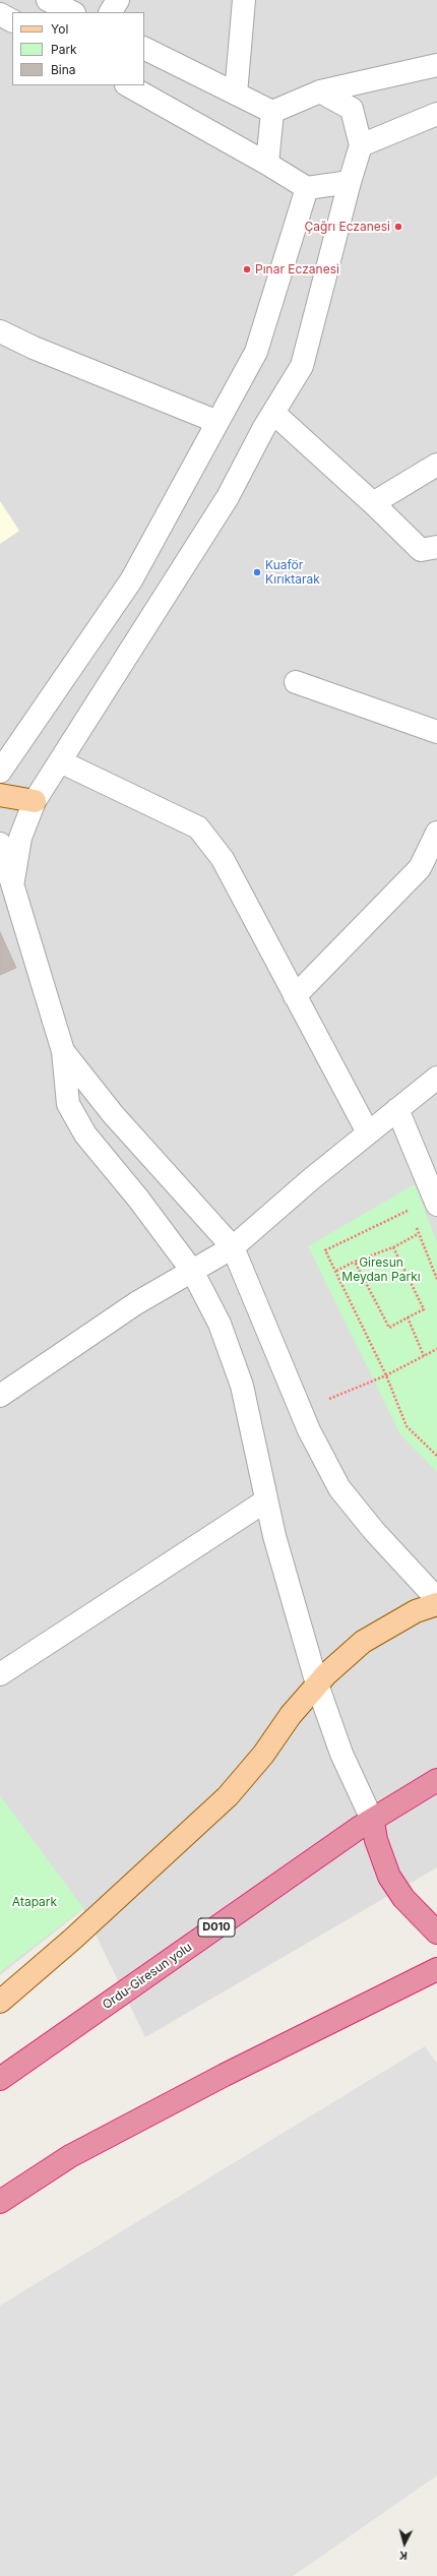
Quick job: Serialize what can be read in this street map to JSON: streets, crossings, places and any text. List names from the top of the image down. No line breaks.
{"streets":{"highway":["D010","Ordu-Giresun yolu"]},"parks":["Giresun Meydan Parkı","Atapark"],"places":["Çağrı Eczanesi","Pınar Eczanesi","Kuaför Kırıktarak"],"legend":["Yol","Park","Bina"],"north":"bottom"}
